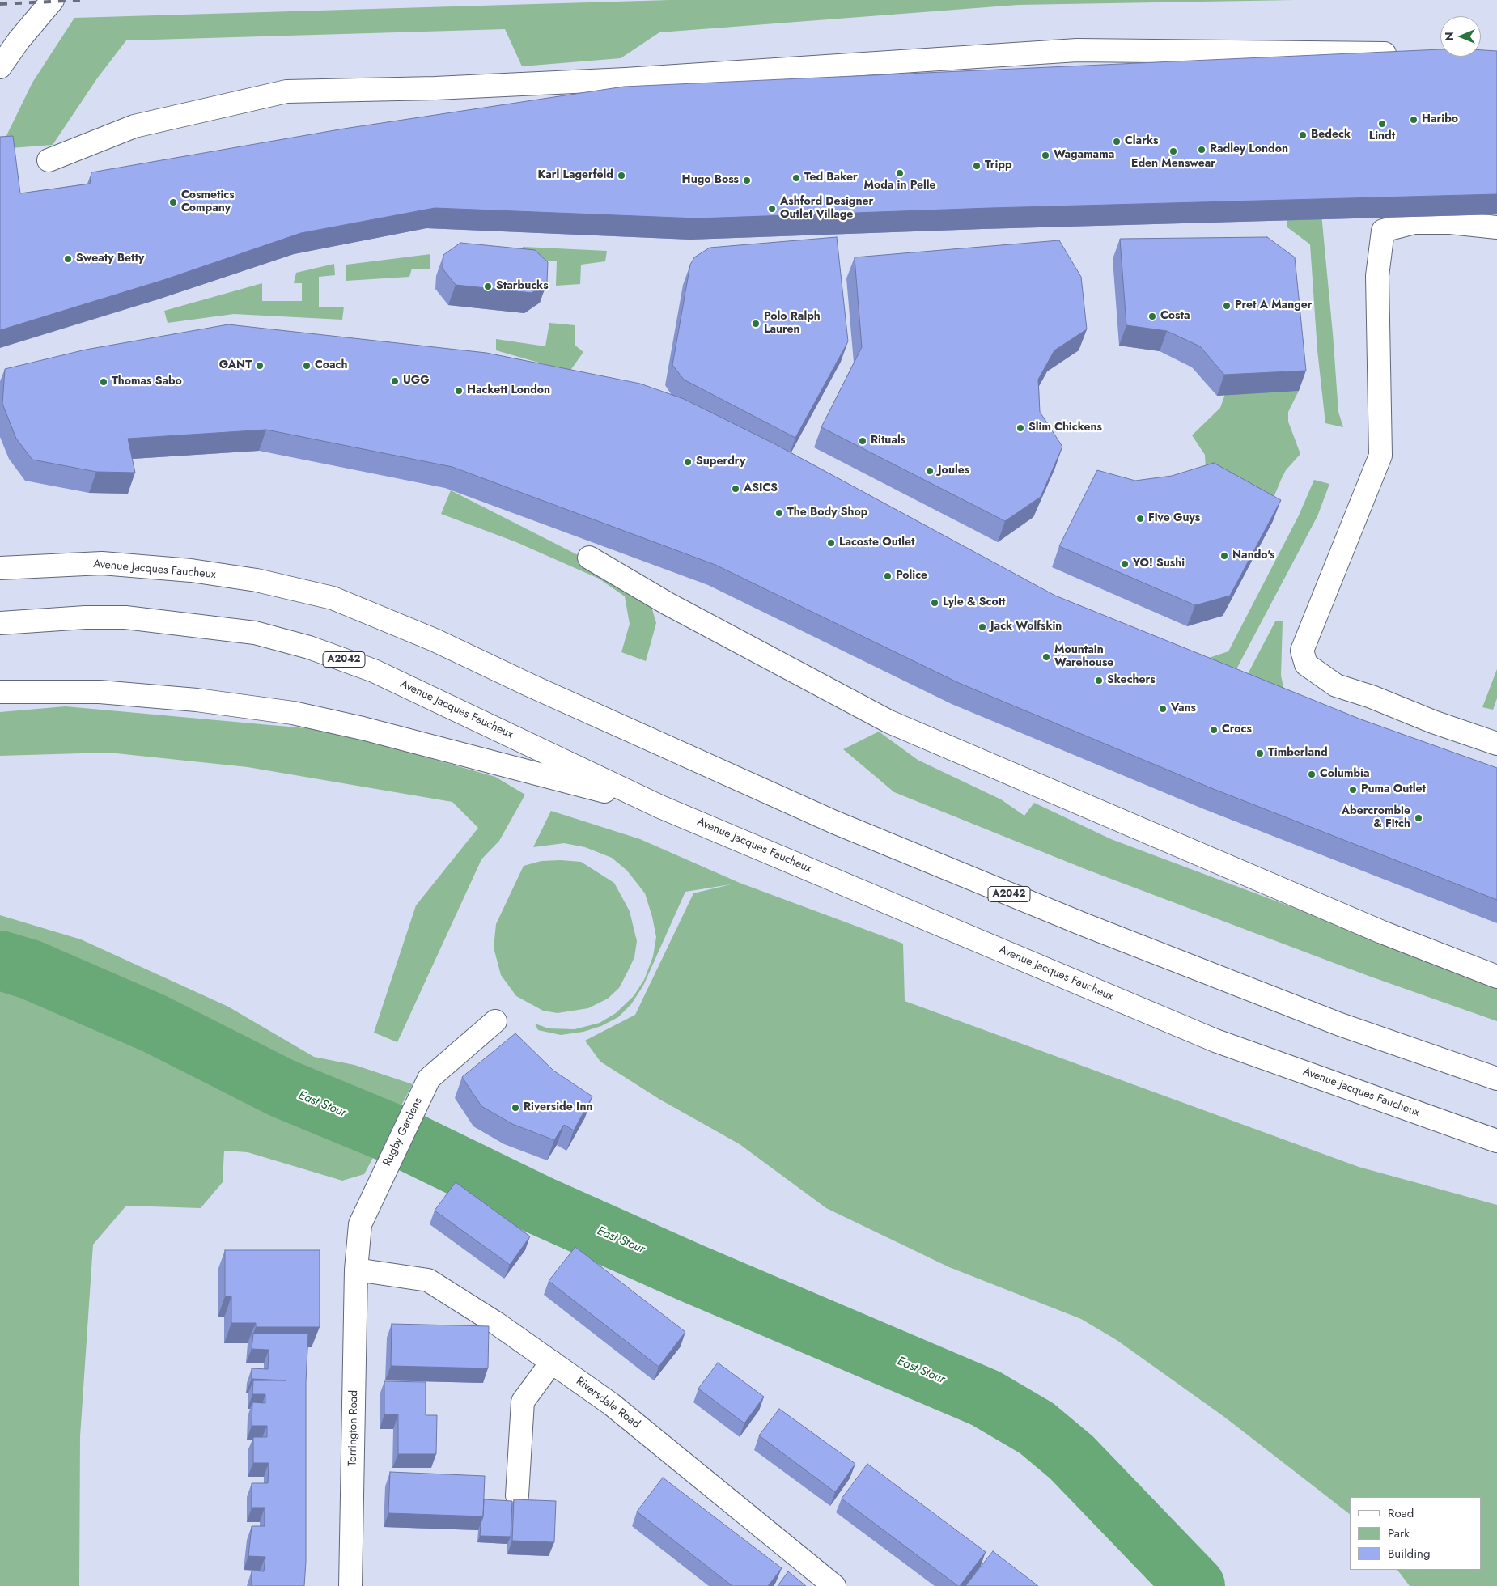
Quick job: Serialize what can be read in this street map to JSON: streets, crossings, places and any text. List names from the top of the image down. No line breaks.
{"streets":{"main road":["Avenue Jacques Faucheux","A2042","Rugby Gardens","Riversdale Road","Torrington Road"]},"crossings":[["Rugby Gardens","Riversdale Road"],["Rugby Gardens","Torrington Road"],["Riversdale Road","Torrington Road"]],"water":["East Stour"],"places":["Haribo","Lindt","Bedeck","Clarks","Radley London","Eden Menswear","Wagamama","Tripp","Moda in Pelle","Karl Lagerfeld","Ted Baker","Hugo Boss","Cosmetics Company","Ashford Designer Outlet Village","Sweaty Betty","Starbucks","Pret A Manger","Costa","Polo Ralph Lauren","GANT","Coach","UGG","Thomas Sabo","Hackett London","Slim Chickens","Rituals","Superdry","Joules","ASICS","The Body Shop","Five Guys","Lacoste Outlet","Nando's","YO! Sushi","Police","Lyle & Scott","Jack Wolfskin","Mountain Warehouse","Skechers","Vans","Crocs","Timberland","Columbia","Puma Outlet","Abercrombie & Fitch","Riverside Inn"],"legend":["Road","Park","Building"],"north":"left"}
